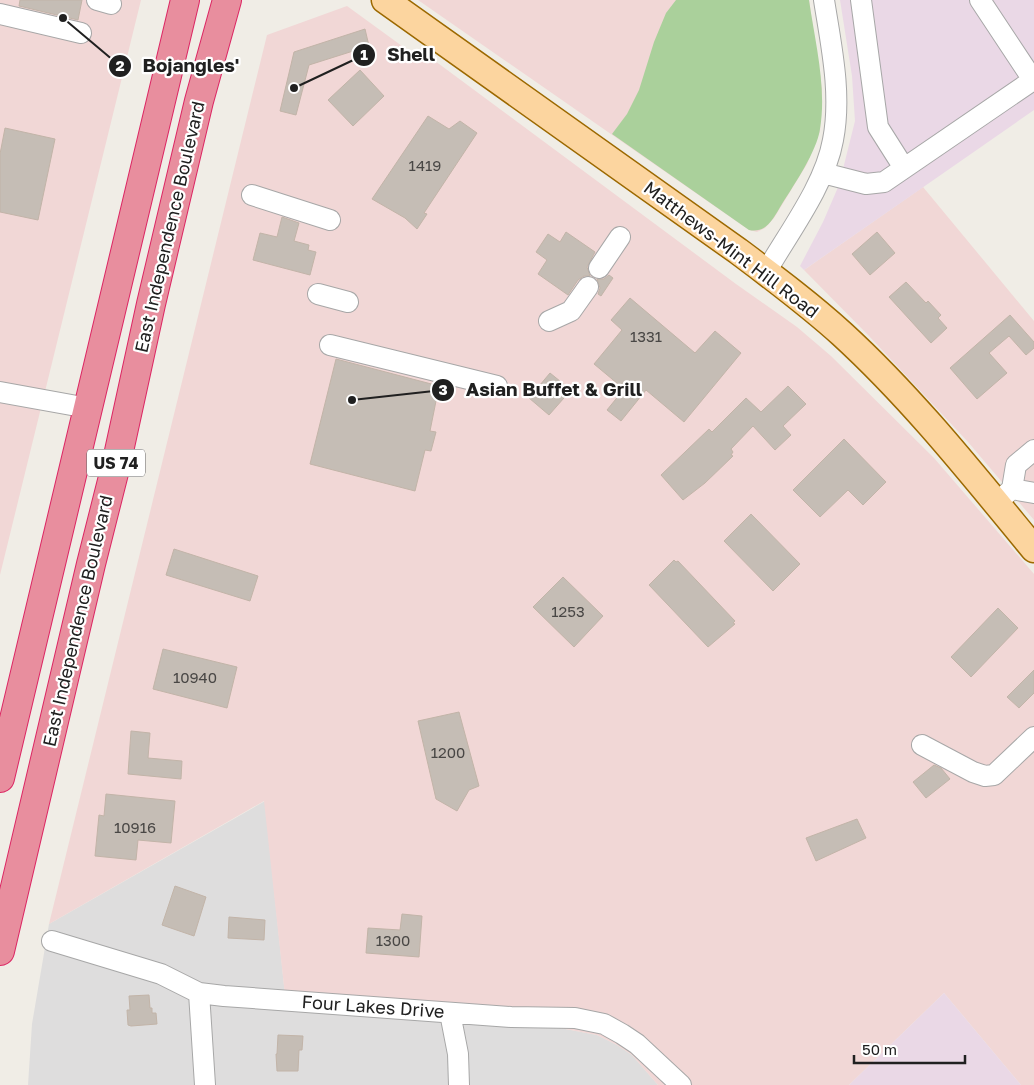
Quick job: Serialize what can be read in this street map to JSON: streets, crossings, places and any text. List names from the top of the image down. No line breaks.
{"streets":{"highway":["East Independence Boulevard","US 74"],"main road":["Matthews-Mint Hill Road"],"street":["Four Lakes Drive"]},"places":["Bojangles'","Shell","Asian Buffet & Grill"],"house_numbers":["1419","1331","1253","10940","1200","10916","1300"],"scale_bar":"50 m"}
